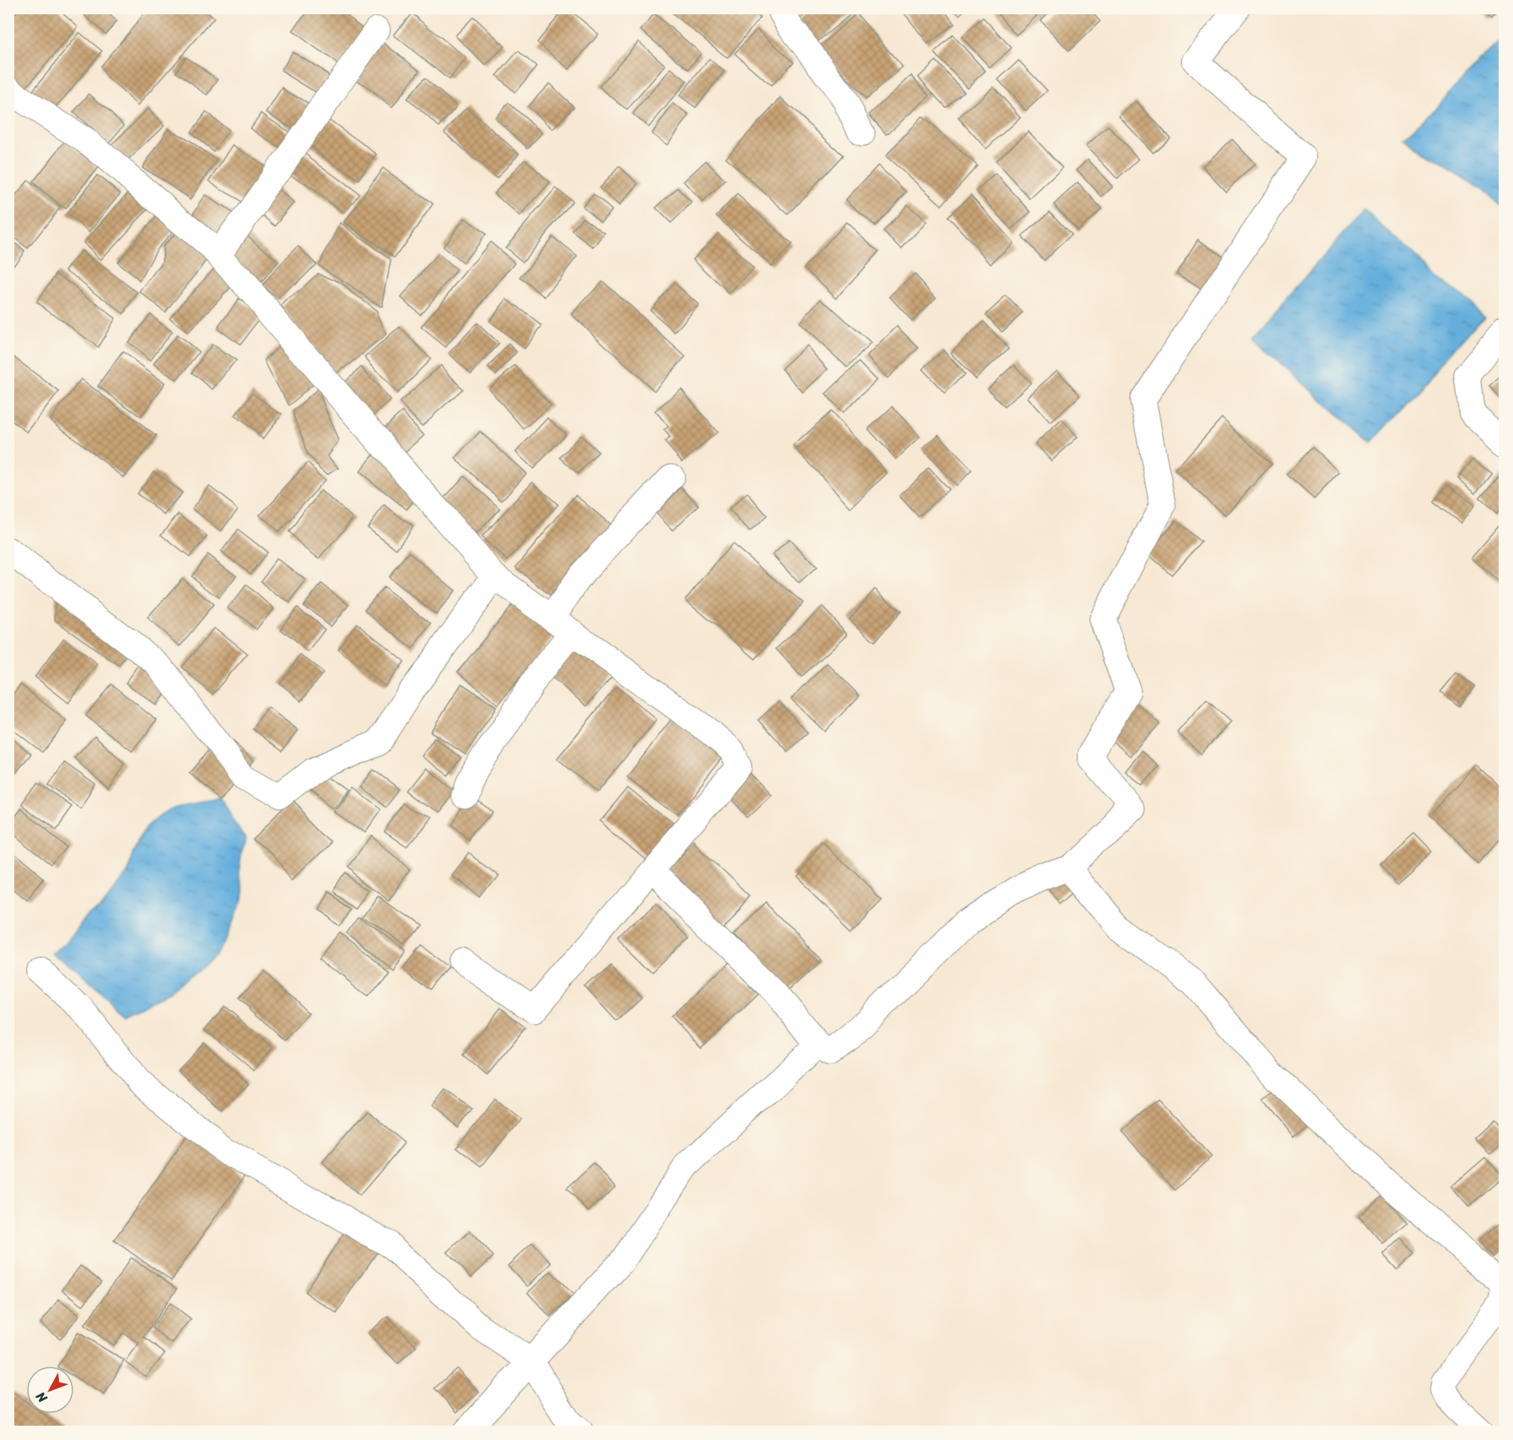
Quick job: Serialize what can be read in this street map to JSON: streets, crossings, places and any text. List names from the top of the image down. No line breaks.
{"north":"bottom left"}
